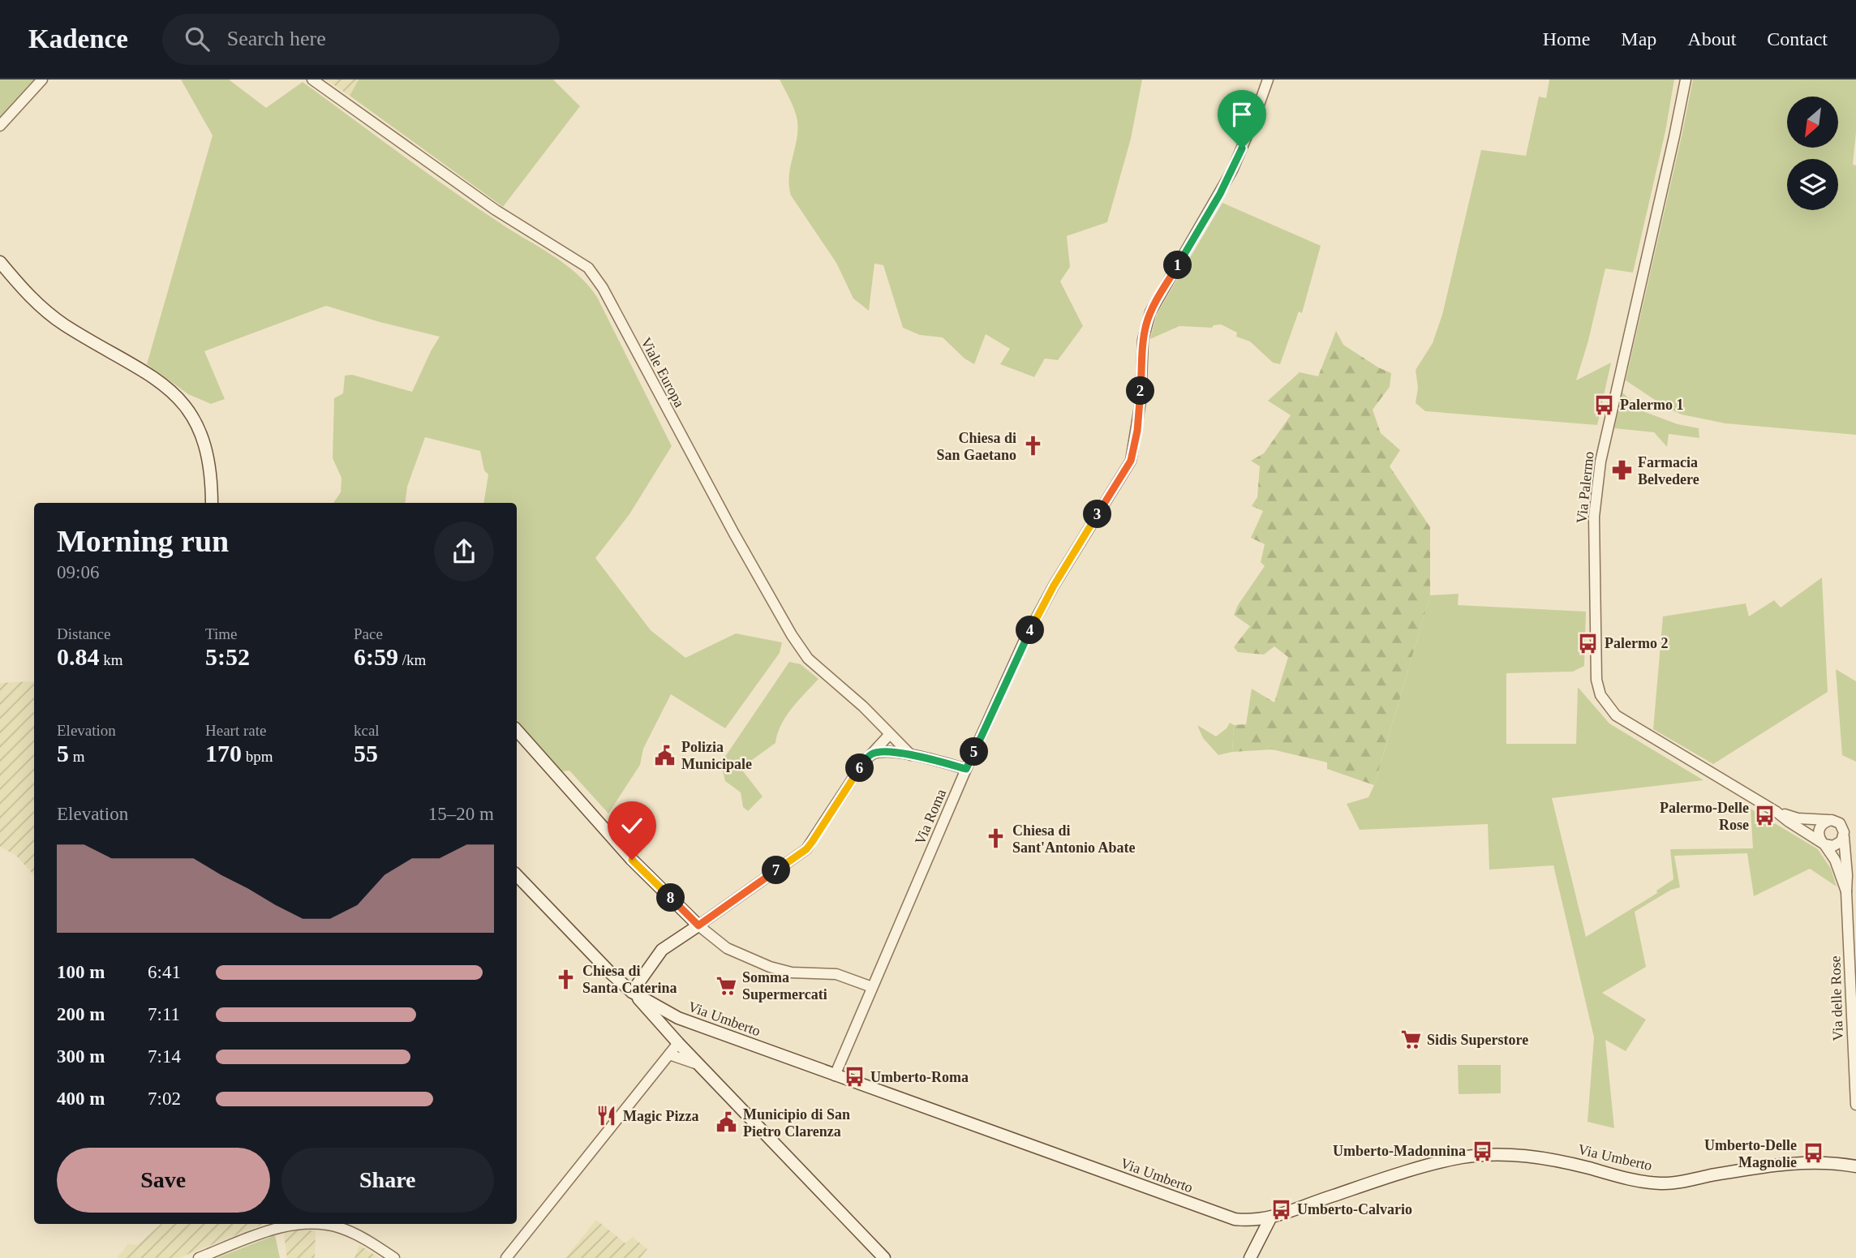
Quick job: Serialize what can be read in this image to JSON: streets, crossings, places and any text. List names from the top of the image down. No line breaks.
{"streets":{"main road":["Via Umberto"],"street":["Viale Europa","Via Palermo","Via Roma","Via delle Rose"]},"crossings":[["Via Roma","Via Umberto"]],"places":{"bus stop":["Palermo 1","Palermo 2","Palermo-Delle Rose","Umberto-Roma","Umberto-Madonnina","Umberto-Delle Magnolie","Umberto-Calvario"],"church":["Chiesa di San Gaetano","Chiesa di Sant'Antonio Abate","Chiesa di Santa Caterina"],"pharmacy":["Farmacia Belvedere"],"public building":["Polizia Municipale","Municipio di San Pietro Clarenza"],"supermarket":["Somma Supermercati","Sidis Superstore"],"restaurant":["Magic Pizza"]},"north":"bottom left","page":{"header":"Kadence","search":"Search here","nav":["Home","Map","About","Contact"],"pins":["1","2","3","4","5","6","7","8"],"heading":["Morning run","09:06"],"stats":[["Distance","0.84 km"],["Time","5:52"],["Pace","6:59 /km"],["Elevation","5 m"],["Heart rate","170 bpm"],["kcal","55"]],"chart":["Elevation","15–20 m"],"list":[{"name":"100 m","note":"6:41"},{"name":"200 m","note":"7:11"},{"name":"300 m","note":"7:14"},{"name":"400 m","note":"7:02"}],"buttons":["Save","Share"]}}
